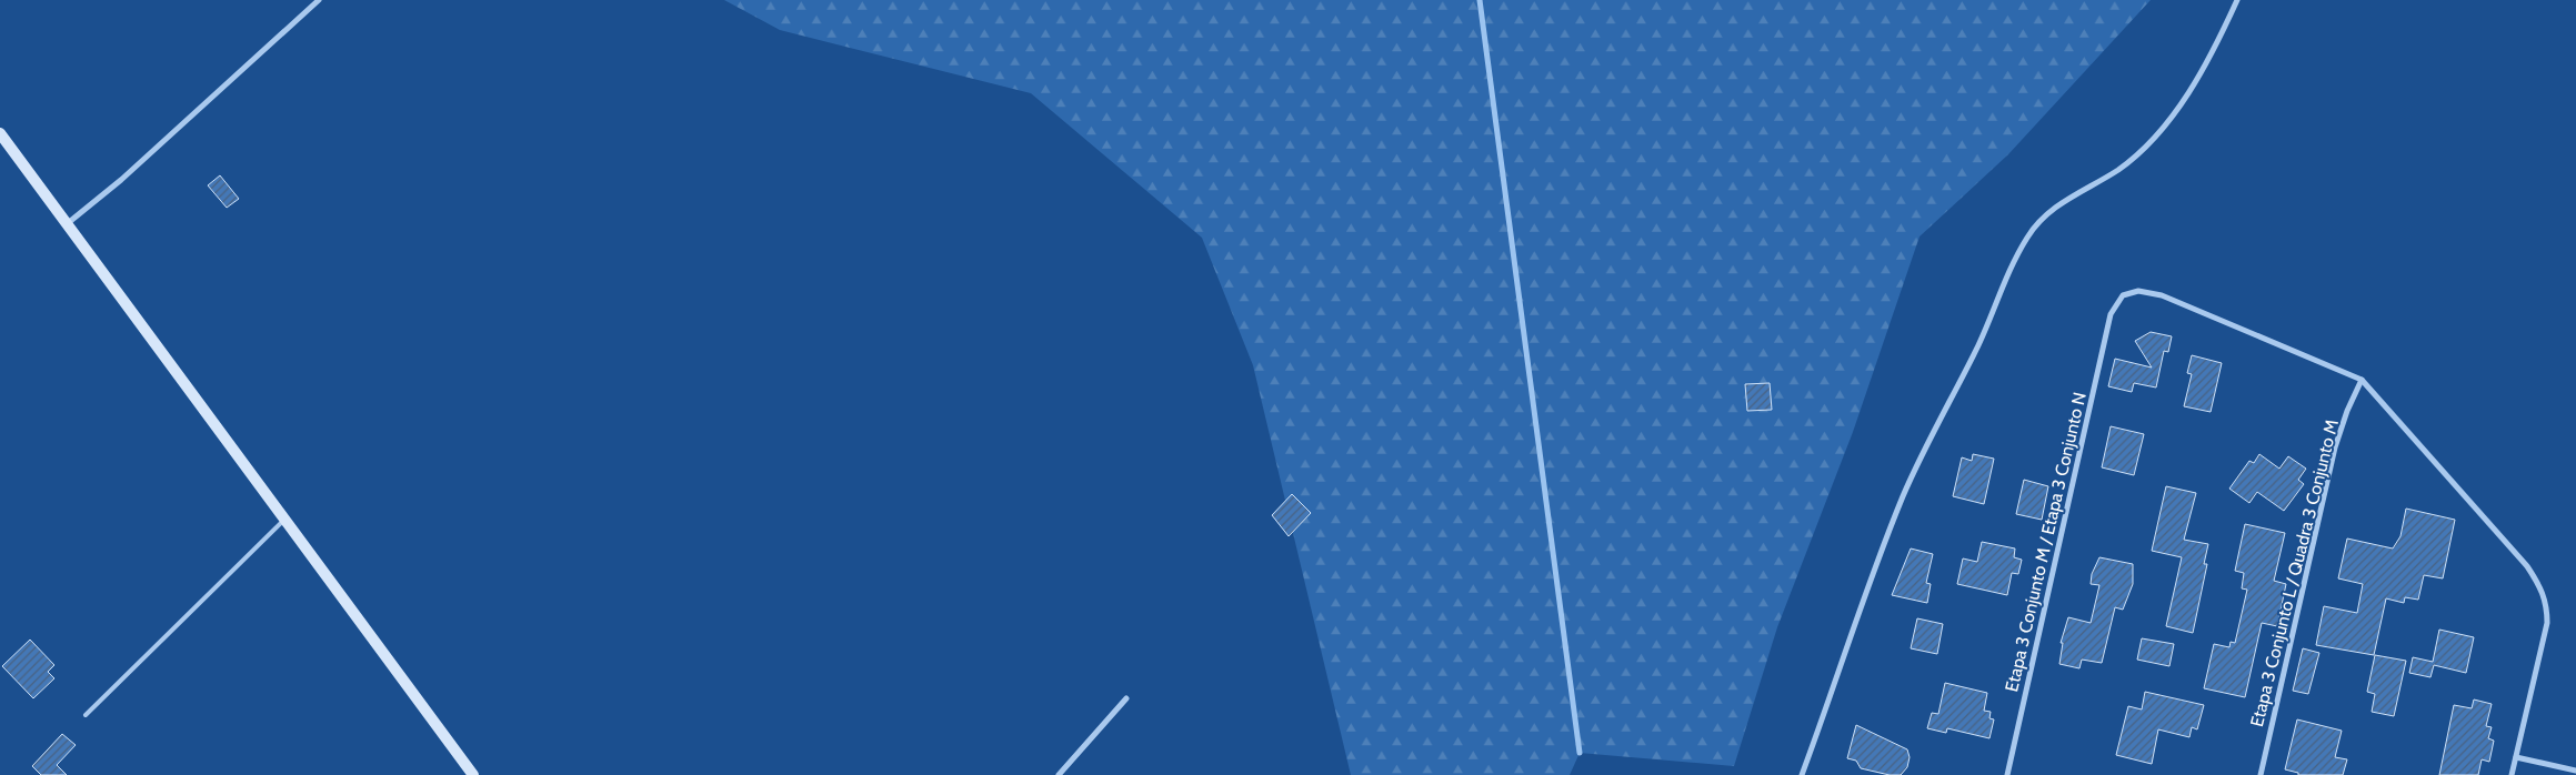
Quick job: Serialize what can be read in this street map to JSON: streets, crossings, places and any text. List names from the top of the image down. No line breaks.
{"streets":{"street":["Etapa 3 Conjunto M / Etapa 3 Conjunto N","Etapa 3 Conjunto L / Quadra 3 Conjunto M"]},"crossings":[["Etapa 3 Conjunto M / Etapa 3 Conjunto N","Etapa 3 Conjunto L / Quadra 3 Conjunto M"]]}
